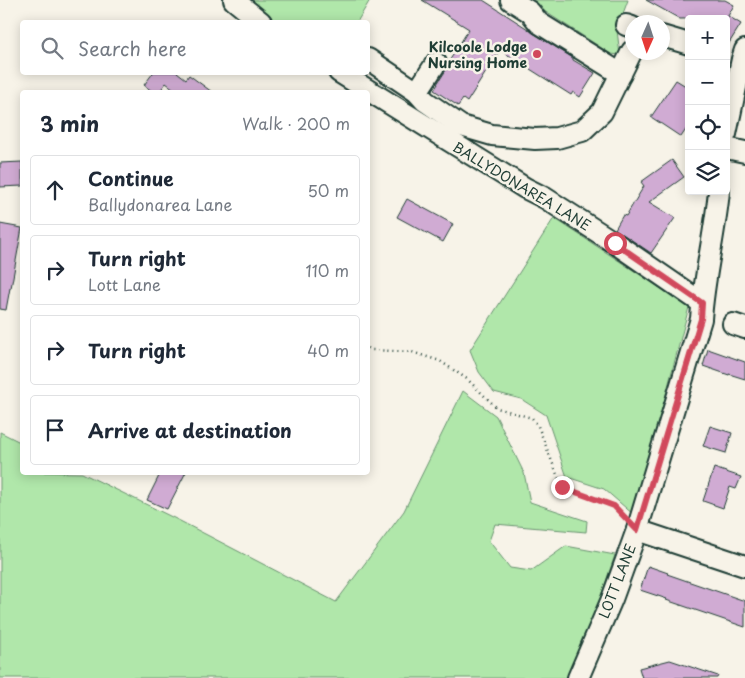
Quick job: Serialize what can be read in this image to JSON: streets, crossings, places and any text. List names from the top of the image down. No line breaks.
{"streets":{"street":["BALLYDONAREA LANE","LOTT LANE"]},"crossings":[["BALLYDONAREA LANE","LOTT LANE"]],"places":["Kilcoole Lodge Nursing Home"],"north":"bottom","page":{"map_buttons":["+","−"],"search":"Search here","heading":["3 min","Walk · 200 m"],"list":[["Continue","Ballydonarea Lane","50 m"],["Turn right","Lott Lane","110 m"],["Turn right","40 m"],"Arrive at destination"]}}
